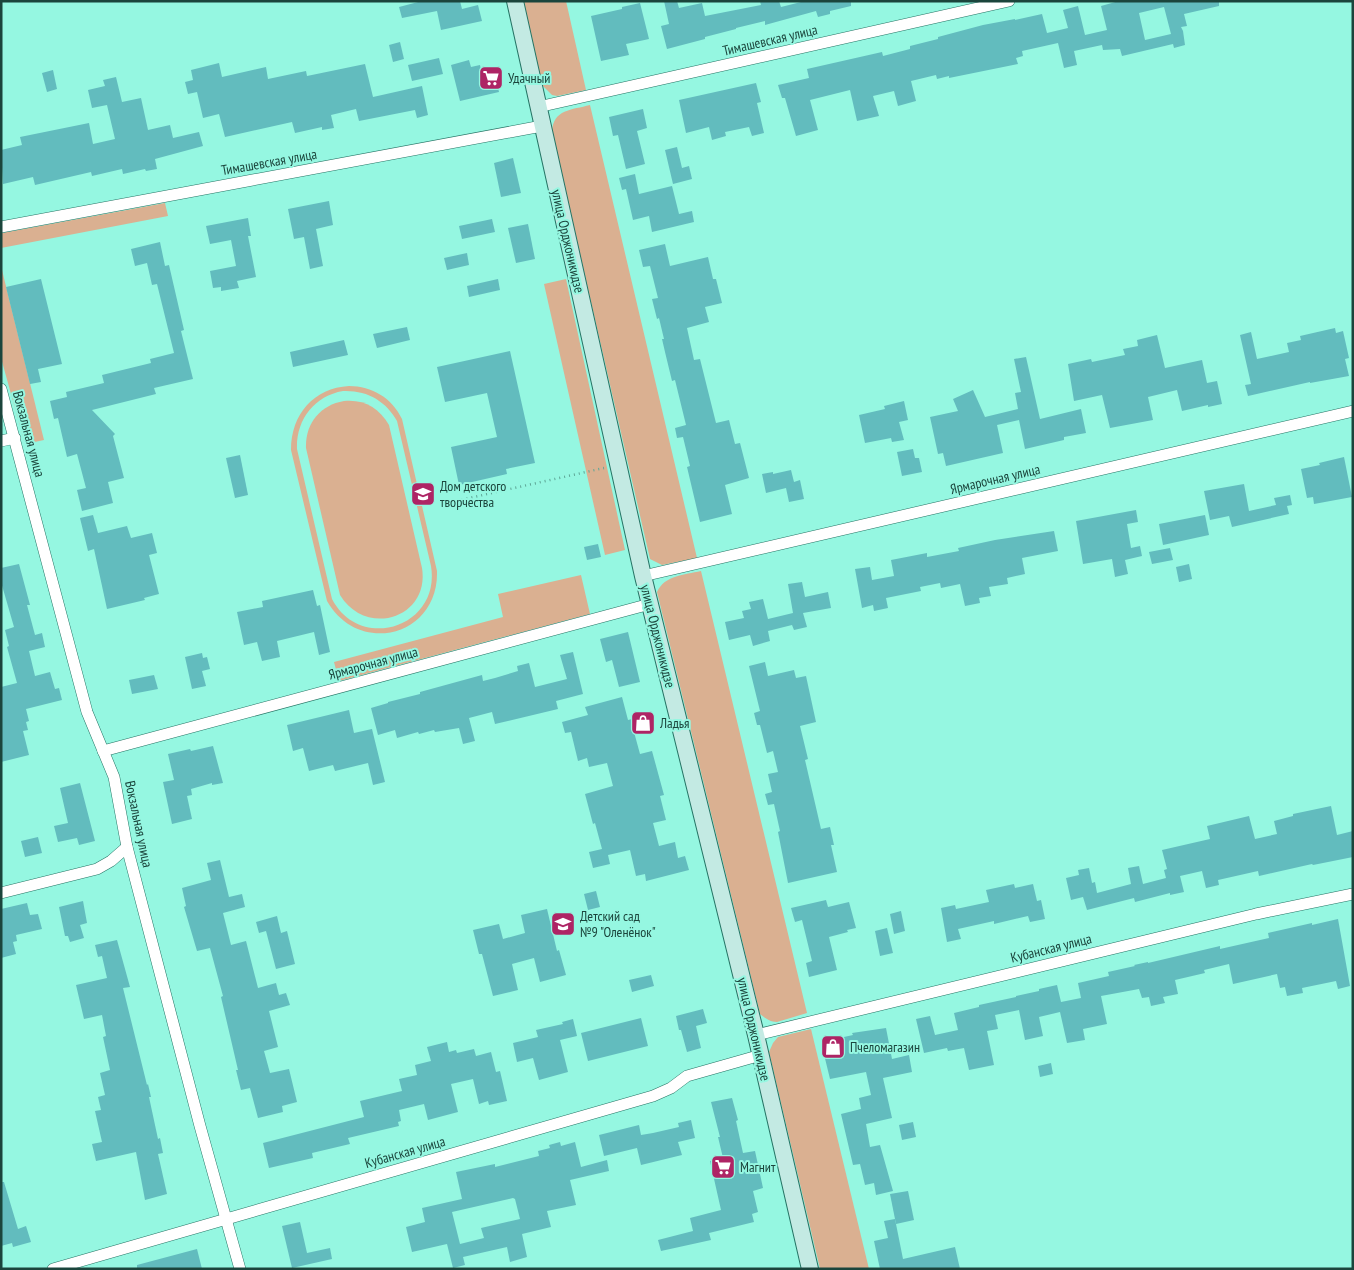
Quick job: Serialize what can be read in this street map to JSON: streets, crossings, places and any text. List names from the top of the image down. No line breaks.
{"streets":{"main road":["улица Орджоникидзе"],"street":["Тимашевская улица","Вокзальная улица","Ярмарочная улица","Кубанская улица"]},"crossings":[["Тимашевская улица","улица Орджоникидзе"],["улица Орджоникидзе","Ярмарочная улица"],["улица Орджоникидзе","Кубанская улица"],["Вокзальная улица","Ярмарочная улица"],["Вокзальная улица","Кубанская улица"]],"places":{"supermarket":["Удачный","Магнит"],"school or university":["Дом детского творчества","Детский сад №9 \"Оленёнок\""],"shop":["Ладья","Пчеломагазин"]}}
